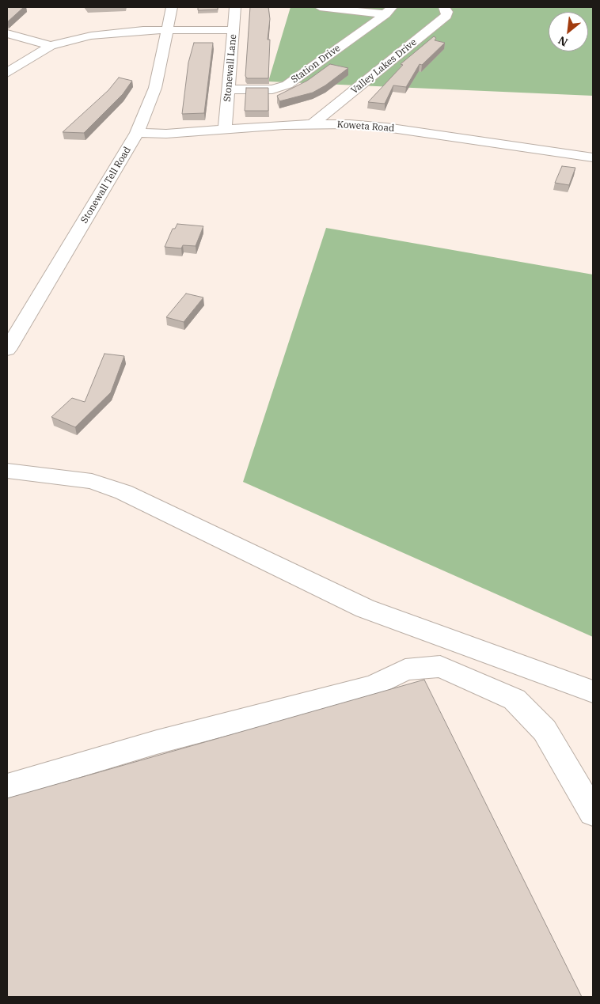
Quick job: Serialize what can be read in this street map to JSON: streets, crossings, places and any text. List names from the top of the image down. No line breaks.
{"streets":{"street":["Station Drive","Valley Lakes Drive","Stonewall Lane","Koweta Road","Stonewall Tell Road"]},"crossings":[["Station Drive","Stonewall Lane"],["Valley Lakes Drive","Koweta Road"],["Stonewall Lane","Koweta Road"],["Koweta Road","Stonewall Tell Road"]],"north":"bottom left"}
